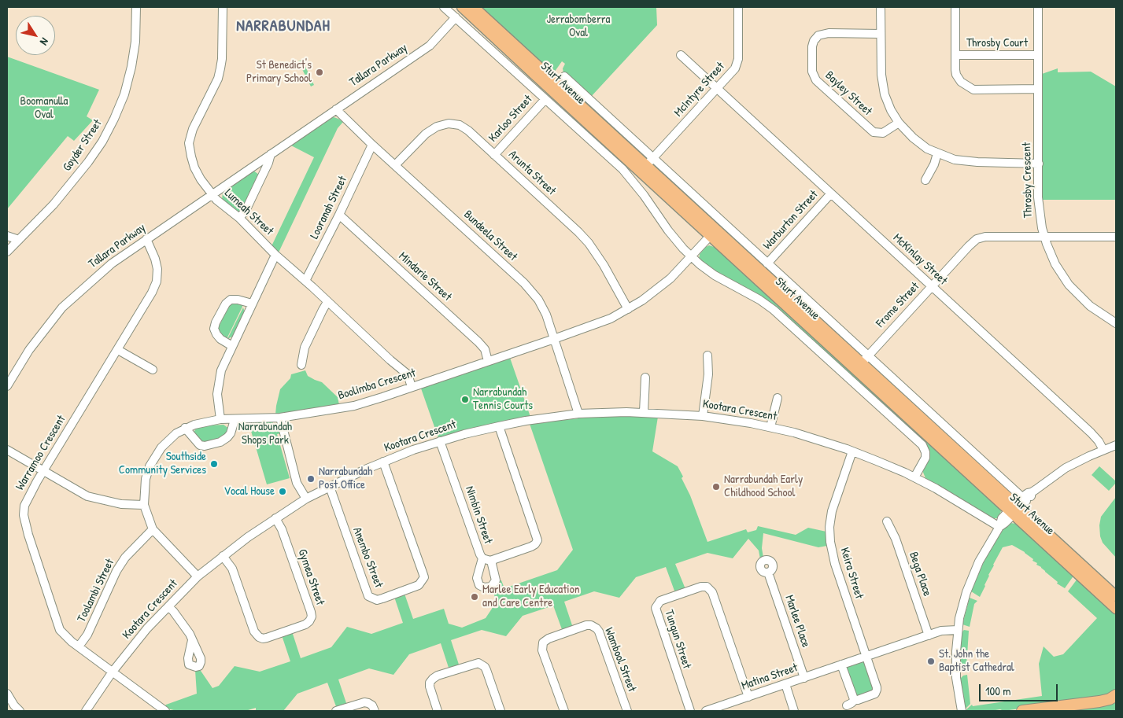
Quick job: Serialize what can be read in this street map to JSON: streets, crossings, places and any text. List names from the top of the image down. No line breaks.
{"streets":{"main road":["Sturt Avenue"],"street":["Throsby Court","Tallara Parkway","McIntyre Street","Bayley Street","Karloo Street","Goyder Street","Arunta Street","Throsby Crescent","Looranah Street","Lumeah Street","Warburton Street","Bundeela Street","McKinlay Street","Mindarie Street","Frome Street","Boolimba Crescent","Kootara Crescent","Warramoo Crescent","Nimbin Street","Anembo Street","Keira Street","Bega Place","Gymea Street","Toolambi Street","Marlee Place","Tungun Street","Wambool Street","Matina Street"]},"crossings":[["Throsby Court","Throsby Crescent"],["Tallara Parkway","Sturt Avenue"],["Tallara Parkway","Lumeah Street"],["Tallara Parkway","Bundeela Street"],["Tallara Parkway","Warramoo Crescent"],["Sturt Avenue","McIntyre Street"],["Sturt Avenue","Karloo Street"],["Sturt Avenue","Warburton Street"],["Sturt Avenue","Frome Street"],["Sturt Avenue","Boolimba Crescent"],["Sturt Avenue","Kootara Crescent"],["McIntyre Street","McKinlay Street"],["Karloo Street","Arunta Street"],["Arunta Street","Bundeela Street"],["Arunta Street","Boolimba Crescent"],["Throsby Crescent","Frome Street"],["Looranah Street","Lumeah Street"],["Looranah Street","Bundeela Street"],["Looranah Street","Mindarie Street"],["Lumeah Street","Boolimba Crescent"],["Warburton Street","McKinlay Street"],["Bundeela Street","Boolimba Crescent"],["Bundeela Street","Kootara Crescent"],["McKinlay Street","Frome Street"],["Mindarie Street","Boolimba Crescent"],["Boolimba Crescent","Kootara Crescent"],["Boolimba Crescent","Toolambi Street"],["Kootara Crescent","Warramoo Crescent"],["Kootara Crescent","Nimbin Street"],["Kootara Crescent","Anembo Street"],["Kootara Crescent","Keira Street"],["Kootara Crescent","Gymea Street"],["Warramoo Crescent","Toolambi Street"],["Keira Street","Matina Street"],["Bega Place","Matina Street"],["Marlee Place","Matina Street"],["Tungun Street","Matina Street"]],"districts":["NARRABUNDAH"],"parks":["Jerrabomberra Oval","Boomanulla Oval","Narrabundah Shops Park"],"places":["St Benedict's Primary School","Narrabundah Tennis Courts","Southside Community Services","Narrabundah Post Office","Narrabundah Early Childhood School","Vocal House","Marlee Early Education and Care Centre","St. John the Baptist Cathedral"],"scale_bar":"100 m","north":"bottom right"}
